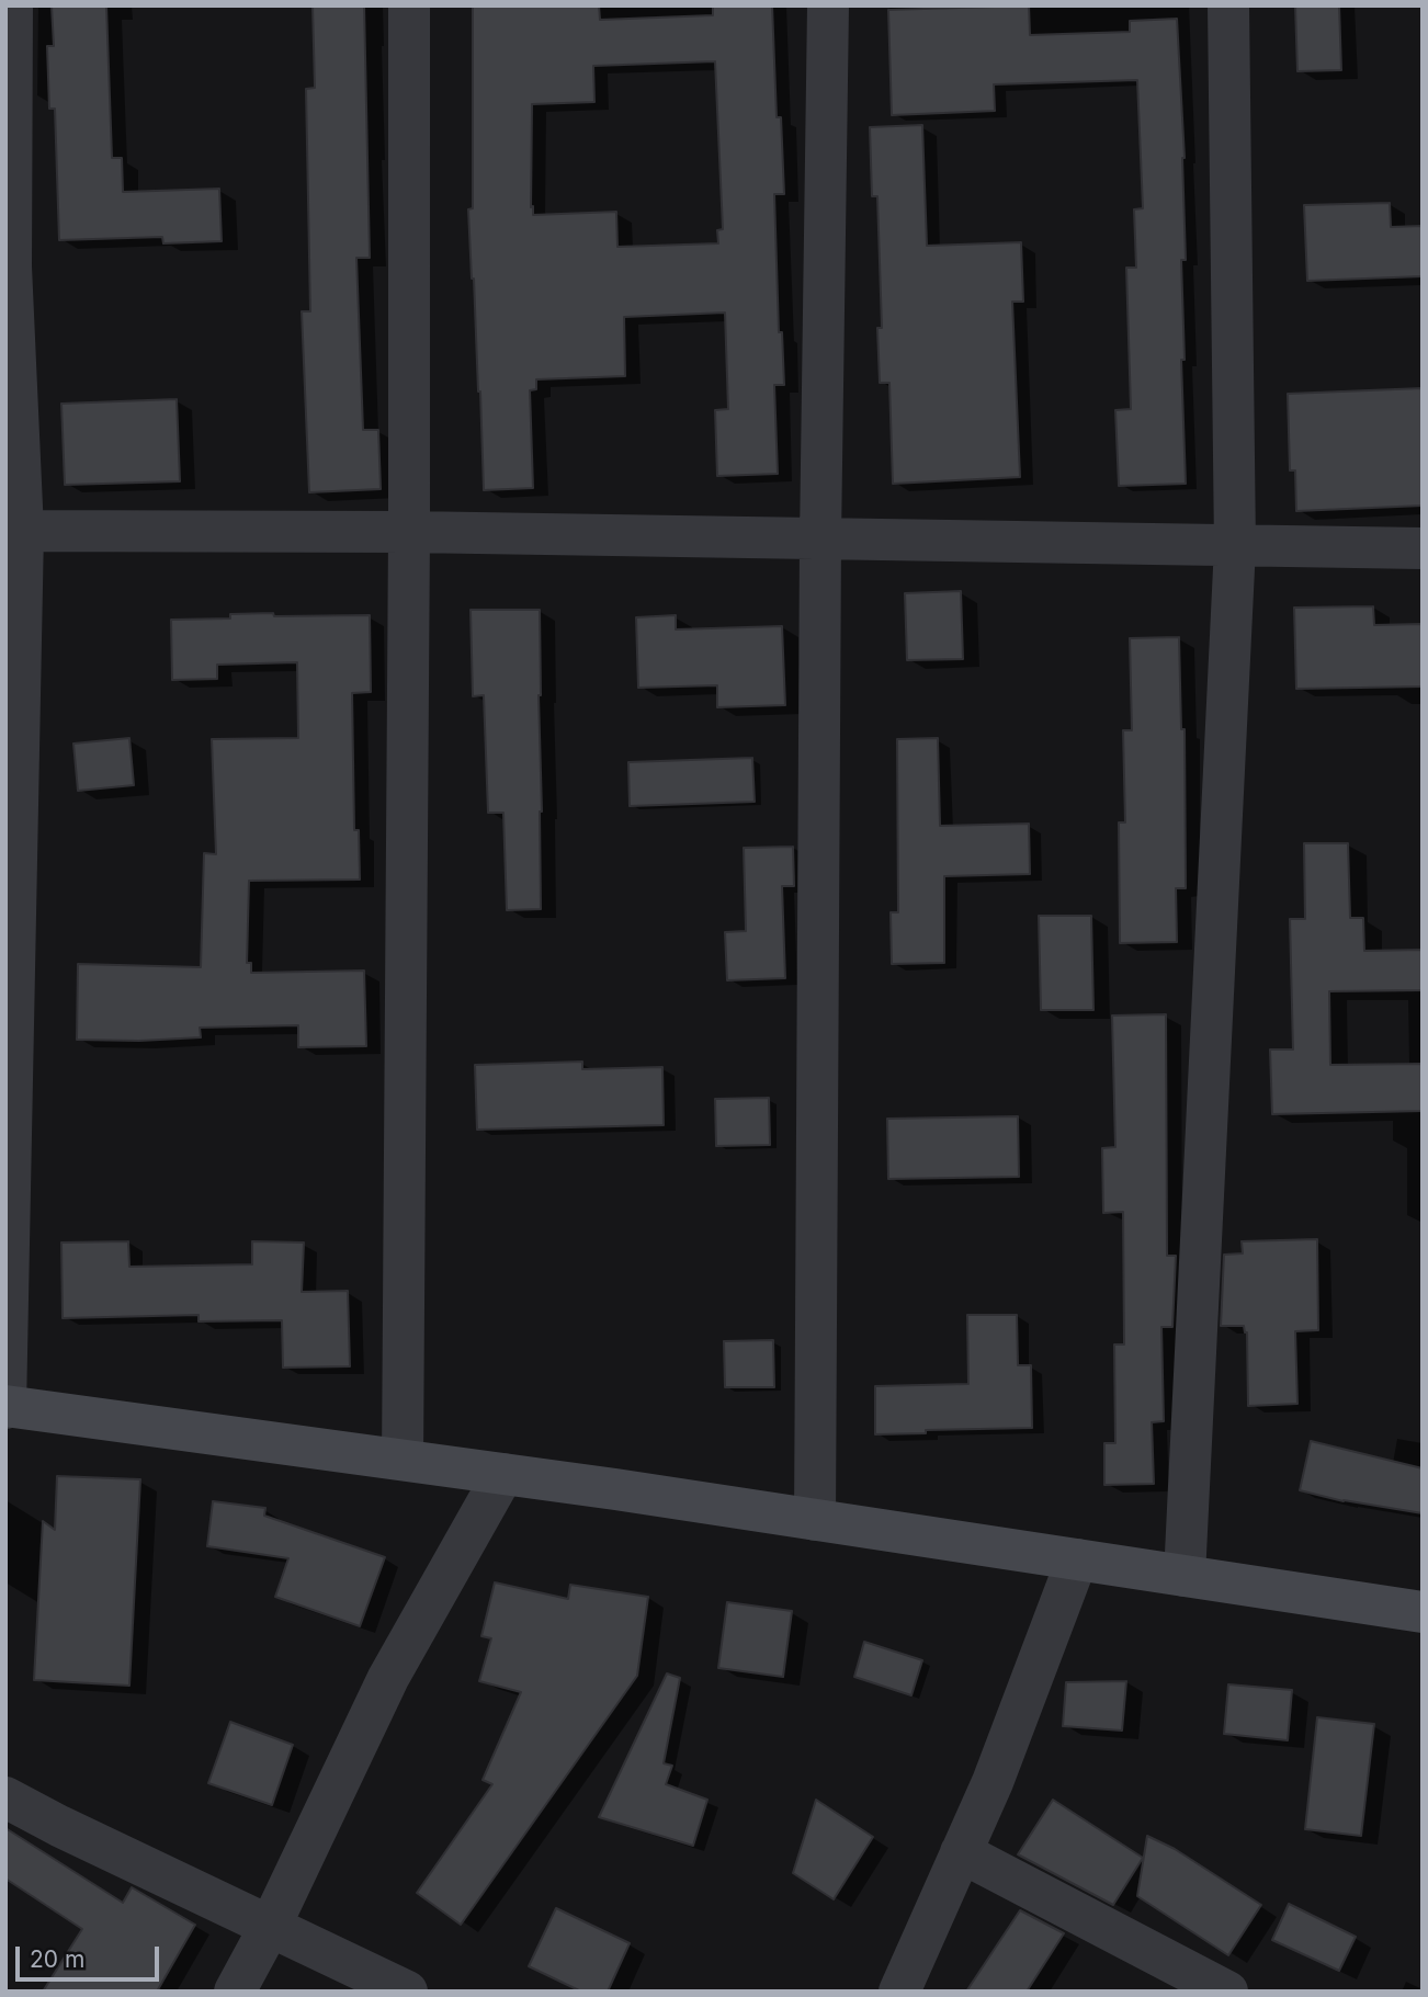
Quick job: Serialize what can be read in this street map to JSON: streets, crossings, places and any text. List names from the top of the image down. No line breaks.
{"scale_bar":"20 m"}
